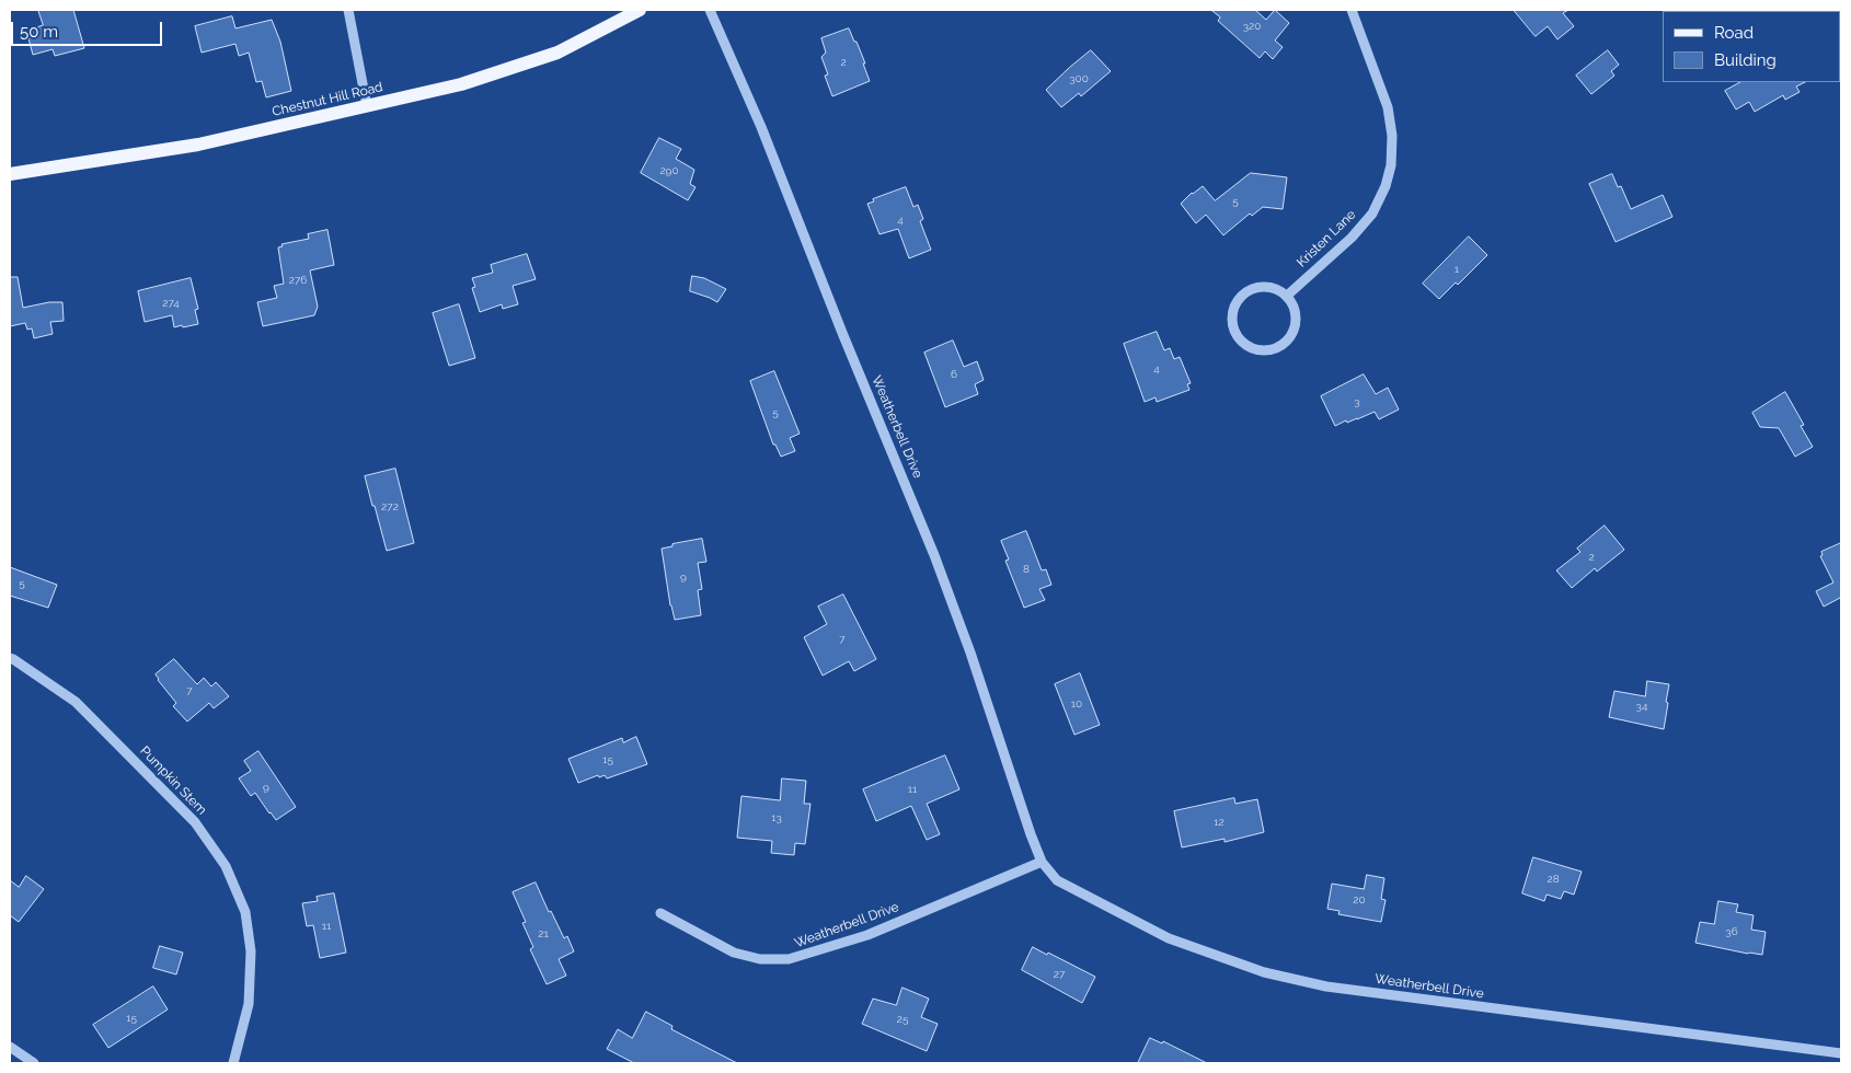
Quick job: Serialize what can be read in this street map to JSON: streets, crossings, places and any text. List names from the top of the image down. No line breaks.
{"streets":{"main road":["Chestnut Hill Road"],"street":["Kristen Lane","Weatherbell Drive","Pumpkin Stem"]},"house_numbers":["320","2","300","290","5","4","1","276","274","4","6","3","5","272","2","8","9","5","7","7","10","34","15","9","11","13","12","28","20","11","36","21","27","15","25"],"legend":["Road","Building"],"scale_bar":"50 m"}
